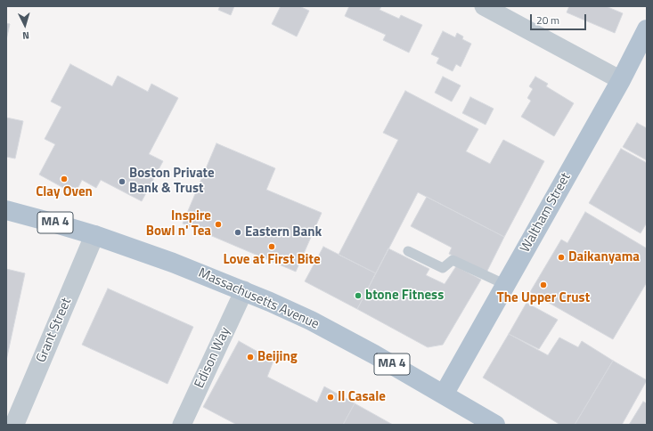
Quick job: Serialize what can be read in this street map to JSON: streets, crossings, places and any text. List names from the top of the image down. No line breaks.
{"streets":{"main road":["Waltham Street","MA 4","Massachusetts Avenue"],"street":["Grant Street","Edison Way"]},"crossings":[["Waltham Street","Massachusetts Avenue"],["Massachusetts Avenue","Grant Street"],["Massachusetts Avenue","Edison Way"]],"places":["Clay Oven","Boston Private Bank & Trust","Inspire Bowl n' Tea","Eastern Bank","Love at First Bite","Daikanyama","The Upper Crust","btone Fitness","Beijing","Il Casale"],"scale_bar":"20 m","north":"bottom"}
